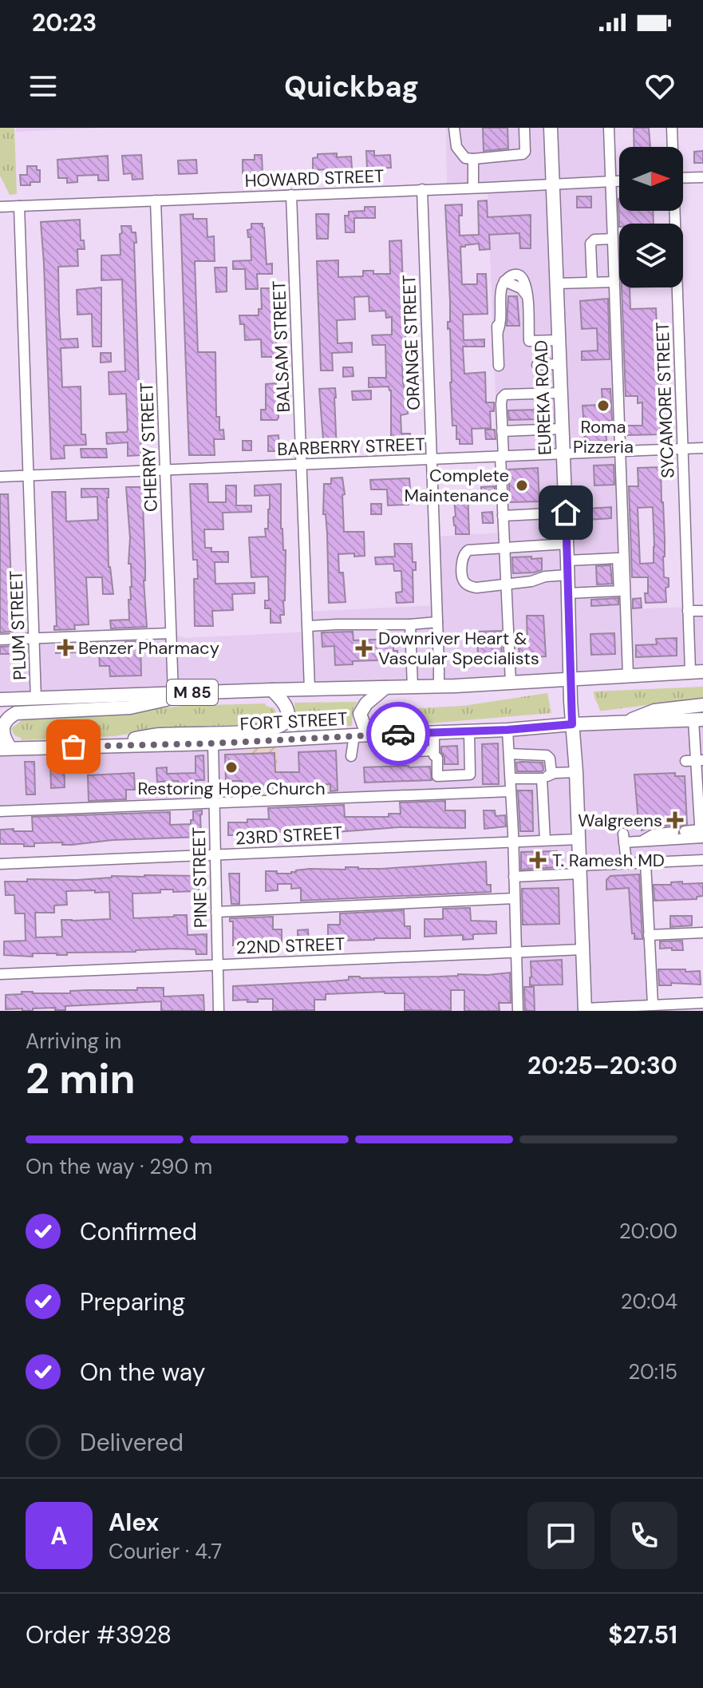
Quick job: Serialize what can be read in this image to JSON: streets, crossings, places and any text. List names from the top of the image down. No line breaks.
{"streets":{"main road":["EUREKA ROAD","M 85","FORT STREET"],"street":["HOWARD STREET","ORANGE STREET","BALSAM STREET","SYCAMORE STREET","BARBERRY STREET","CHERRY STREET","PLUM STREET","23RD STREET","PINE STREET","22ND STREET"]},"crossings":[["HOWARD STREET","ORANGE STREET"],["HOWARD STREET","BALSAM STREET"],["HOWARD STREET","EUREKA ROAD"],["HOWARD STREET","CHERRY STREET"],["HOWARD STREET","PLUM STREET"],["ORANGE STREET","BARBERRY STREET"],["ORANGE STREET","FORT STREET"],["BALSAM STREET","BARBERRY STREET"],["BALSAM STREET","FORT STREET"],["EUREKA ROAD","BARBERRY STREET"],["EUREKA ROAD","FORT STREET"],["EUREKA ROAD","23RD STREET"],["EUREKA ROAD","22ND STREET"],["SYCAMORE STREET","BARBERRY STREET"],["SYCAMORE STREET","FORT STREET"],["BARBERRY STREET","CHERRY STREET"],["BARBERRY STREET","PLUM STREET"],["CHERRY STREET","FORT STREET"],["PLUM STREET","FORT STREET"],["FORT STREET","PINE STREET"],["23RD STREET","PINE STREET"],["PINE STREET","22ND STREET"]],"places":{"other":["Roma Pizzeria","Complete Maintenance","Restoring Hope Church"],"health":["Benzer Pharmacy","Downriver Heart & Vascular Specialists","Walgreens","T. Ramesh MD"]},"north":"right","page":{"status":"20:23","header":"Quickbag","heading":["2 min","Arriving in","20:25–20:30"],"panel":["Alex","Courier · 4.7","Order #3928","$27.51"],"bar":"On the way · 290 m","list":[["Confirmed","20:00"],["Preparing","20:04"],["On the way","20:15"],"Delivered"],"round":"A"}}
